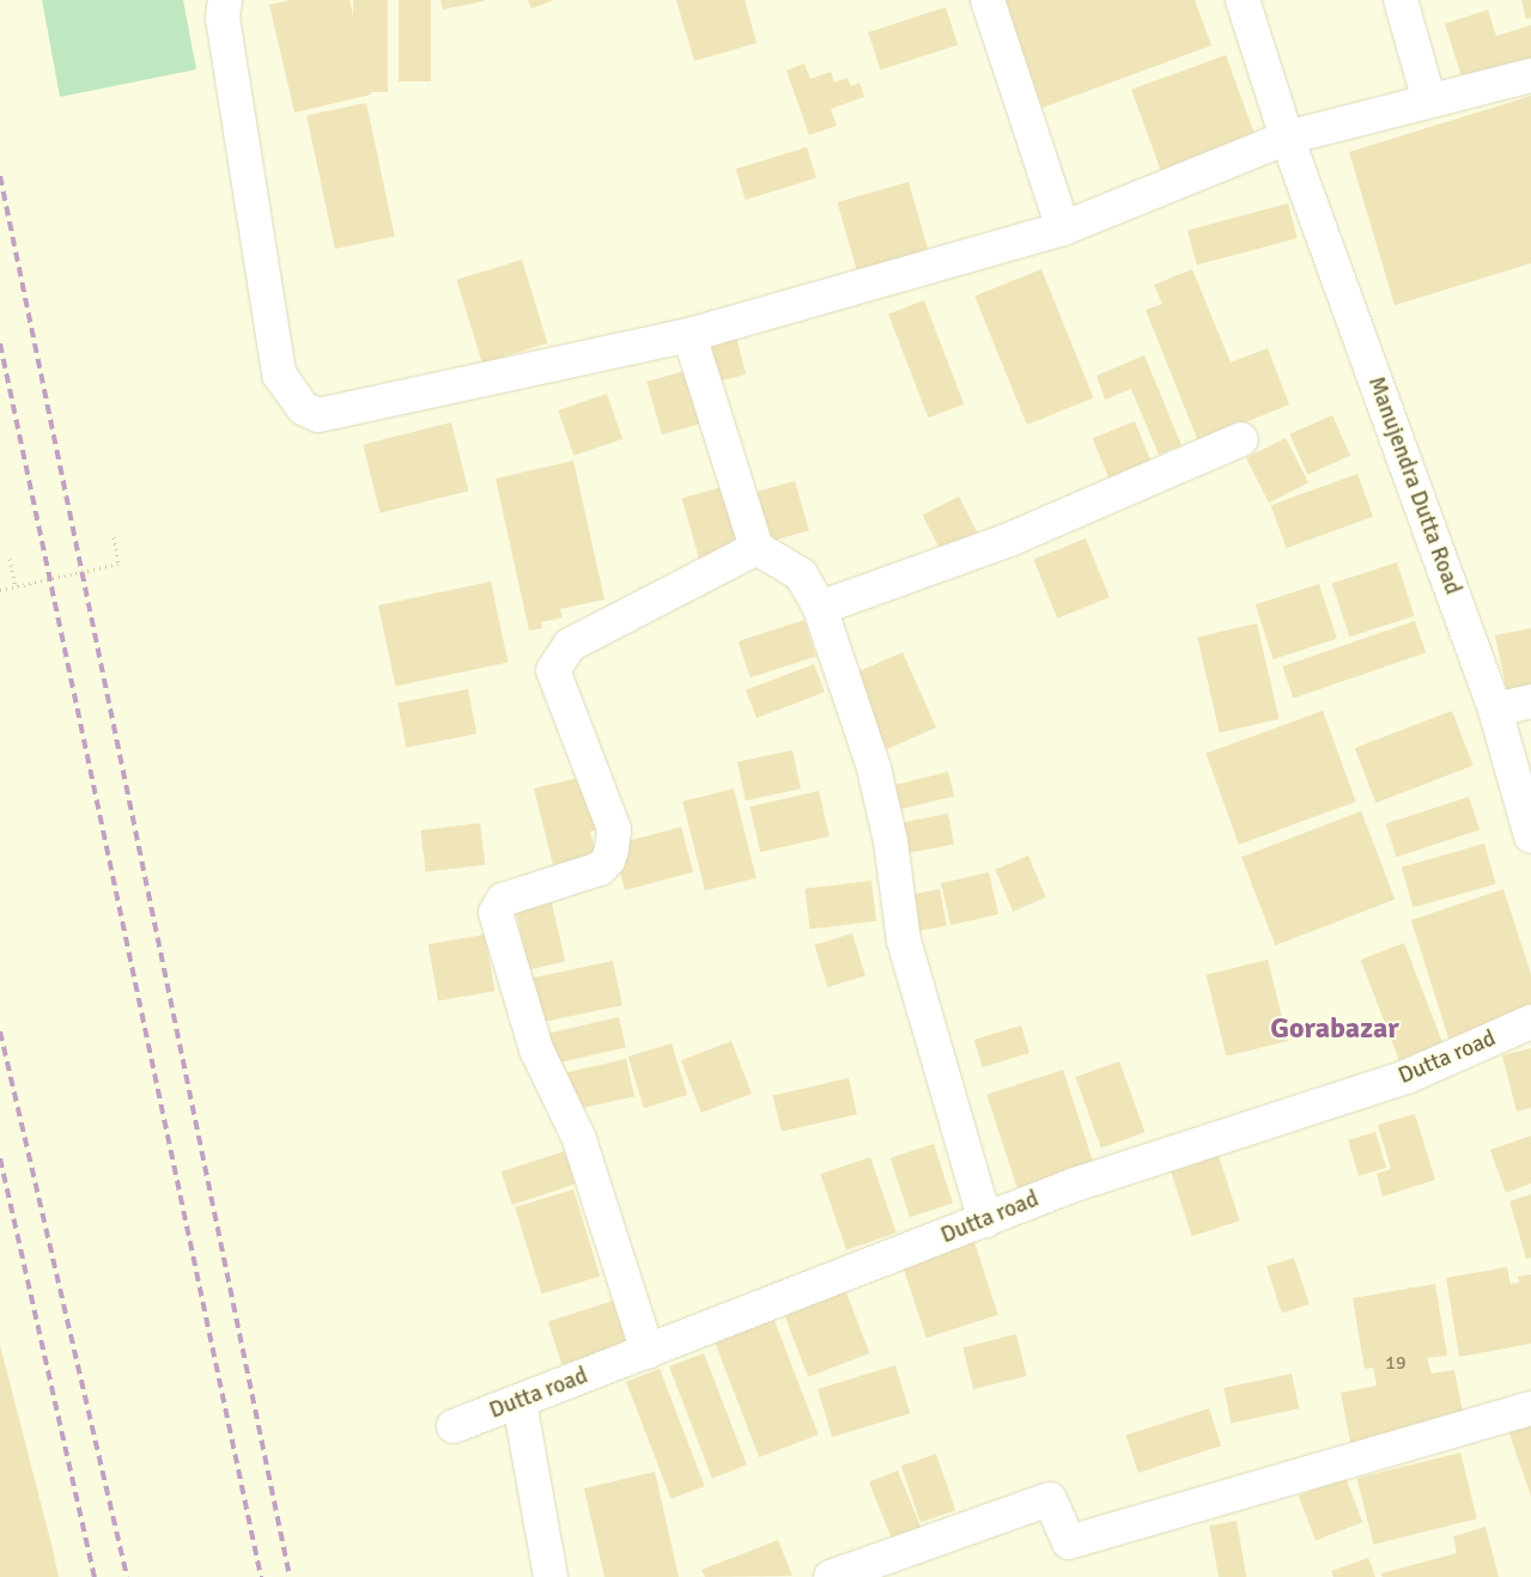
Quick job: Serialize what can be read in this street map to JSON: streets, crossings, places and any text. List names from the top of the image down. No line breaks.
{"streets":{"street":["Manujendra Dutta Road","Dutta road"]},"districts":["Gorabazar"],"house_numbers":["19"]}
